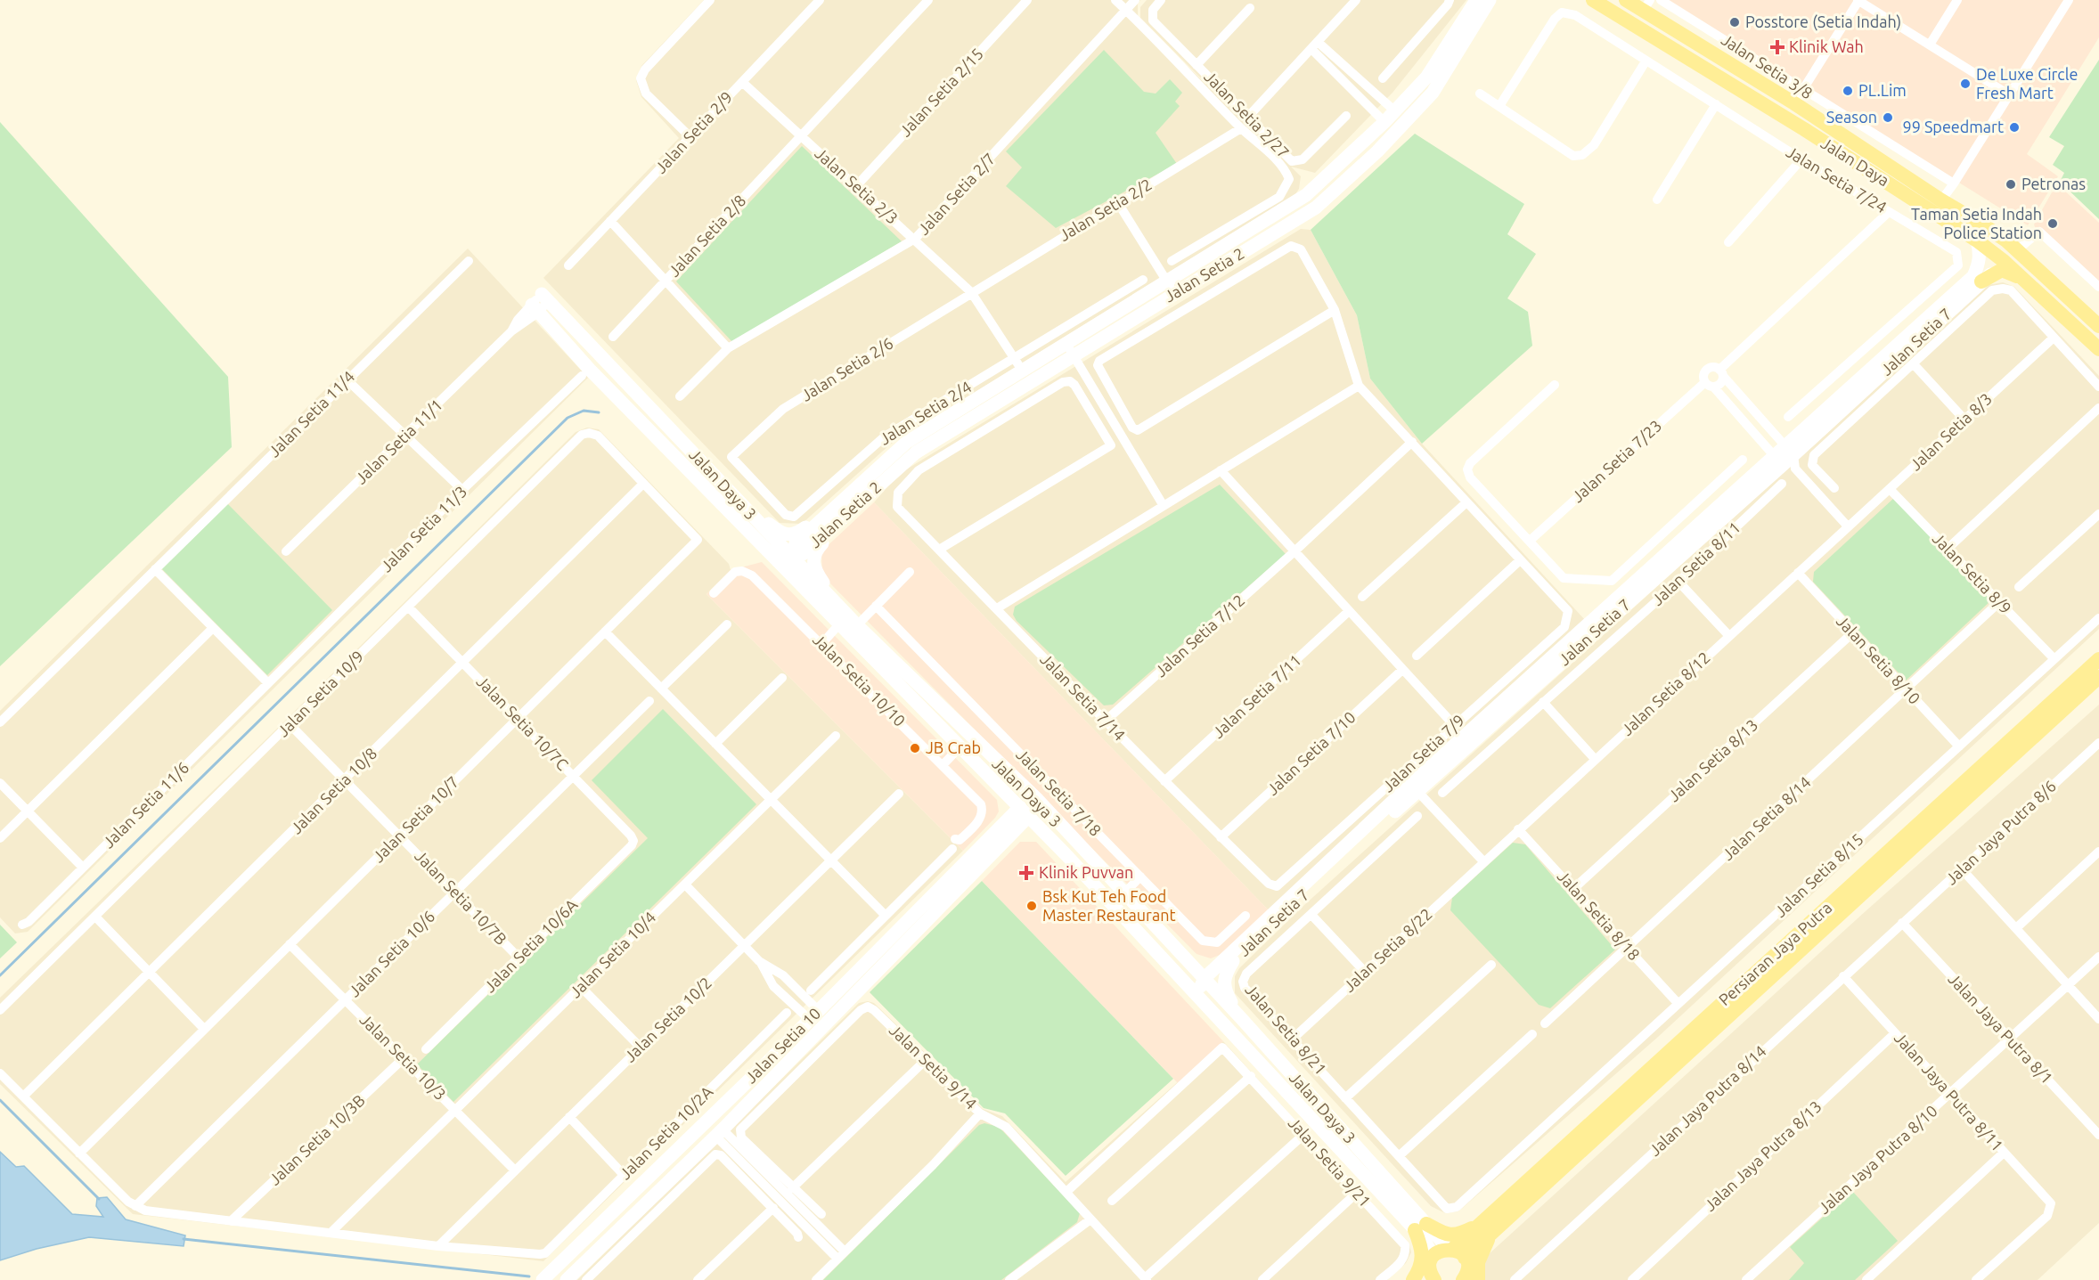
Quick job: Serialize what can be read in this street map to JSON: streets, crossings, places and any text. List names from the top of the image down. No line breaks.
{"streets":{"main road":["Jalan Daya","Persiaran Jaya Putra"],"street":["Jalan Setia 3/8","Jalan Setia 2/15","Jalan Setia 2/27","Jalan Setia 2/9","Jalan Setia 7/24","Jalan Setia 2/3","Jalan Setia 2/7","Jalan Setia 2/2","Jalan Setia 2/8","Jalan Setia 2","Jalan Setia 7","Jalan Setia 2/6","Jalan Setia 2/4","Jalan Setia 11/4","Jalan Setia 8/3","Jalan Setia 11/1","Jalan Setia 7/23","Jalan Daya 3","Jalan Setia 11/3","Jalan Setia 8/11","Jalan Setia 8/9","Jalan Setia 7/12","Jalan Setia 8/10","Jalan Setia 10/10","Jalan Setia 10/9","Jalan Setia 8/12","Jalan Setia 7/11","Jalan Setia 7/14","Jalan Setia 10/7C","Jalan Setia 7/10","Jalan Setia 7/9","Jalan Setia 8/13","Jalan Setia 10/8","Jalan Setia 7/18","Jalan Setia 11/6","Jalan Setia 8/14","Jalan Setia 10/7","Jalan Jaya Putra 8/6","Jalan Setia 8/15","Jalan Setia 10/7B","Jalan Setia 8/18","Jalan Setia 10/6A","Jalan Setia 8/22","Jalan Setia 10/6","Jalan Setia 10/4","Jalan Setia 10/2","Jalan Jaya Putra 8/1","Jalan Setia 8/21","Jalan Setia 10","Jalan Setia 10/3","Jalan Setia 9/14","Jalan Jaya Putra 8/11","Jalan Jaya Putra 8/14","Jalan Setia 10/2A","Jalan Setia 10/3B","Jalan Jaya Putra 8/13","Jalan Jaya Putra 8/10","Jalan Setia 9/21"]},"crossings":[["Jalan Setia 2/15","Jalan Setia 2/3"],["Jalan Setia 2/9","Jalan Setia 2/3"],["Jalan Daya","Jalan Setia 7"],["Jalan Setia 2/3","Jalan Setia 2/7"],["Jalan Setia 2/3","Jalan Setia 2/2"],["Jalan Setia 2/3","Jalan Setia 2/8"],["Jalan Setia 2/3","Jalan Setia 2"],["Jalan Setia 2/3","Jalan Setia 2/6"],["Jalan Setia 2/3","Jalan Setia 2/4"],["Jalan Setia 2/2","Jalan Setia 2/6"],["Jalan Setia 2","Jalan Daya 3"],["Jalan Setia 7","Jalan Daya 3"],["Jalan Setia 2/6","Jalan Setia 2/4"],["Jalan Setia 8/3","Jalan Setia 8/9"],["Jalan Setia 8/3","Jalan Setia 8/12"],["Jalan Setia 11/1","Jalan Daya 3"],["Jalan Daya 3","Persiaran Jaya Putra"],["Jalan Daya 3","Jalan Setia 10"],["Jalan Setia 11/3","Jalan Setia 11/6"],["Jalan Setia 8/9","Jalan Setia 8/14"],["Jalan Setia 8/9","Jalan Setia 8/15"],["Jalan Setia 7/12","Jalan Setia 7/14"],["Jalan Setia 8/10","Jalan Setia 8/12"],["Jalan Setia 8/10","Jalan Setia 8/13"],["Jalan Setia 8/10","Jalan Setia 8/14"],["Jalan Setia 8/10","Jalan Setia 8/15"],["Jalan Setia 10/9","Jalan Setia 10/7C"],["Jalan Setia 10/9","Jalan Setia 10/8"],["Jalan Setia 10/9","Jalan Setia 10/7"],["Jalan Setia 10/9","Jalan Setia 10/7B"],["Jalan Setia 8/12","Jalan Setia 8/18"],["Jalan Setia 8/12","Jalan Setia 8/22"],["Jalan Setia 7/11","Jalan Setia 7/14"],["Jalan Setia 7/14","Jalan Setia 7/10"],["Jalan Setia 7/14","Jalan Setia 7/9"],["Jalan Setia 10/7C","Jalan Setia 10/8"],["Jalan Setia 10/7C","Jalan Setia 10/7"],["Jalan Setia 10/7C","Jalan Setia 10/6A"],["Jalan Setia 10/7C","Jalan Setia 10/6"],["Jalan Setia 8/13","Jalan Setia 8/18"],["Jalan Setia 10/8","Jalan Setia 10/7"],["Jalan Setia 10/8","Jalan Setia 10/7B"],["Jalan Setia 8/14","Jalan Setia 8/18"],["Jalan Setia 10/7","Jalan Setia 10/7B"],["Jalan Setia 10/7","Jalan Setia 10/3"],["Jalan Jaya Putra 8/6","Jalan Jaya Putra 8/1"],["Jalan Jaya Putra 8/6","Jalan Jaya Putra 8/14"],["Jalan Setia 8/15","Jalan Setia 8/18"],["Jalan Setia 8/15","Jalan Setia 8/21"],["Jalan Setia 10/7B","Jalan Setia 10/6A"],["Jalan Setia 10/7B","Jalan Setia 10/6"],["Jalan Setia 8/22","Jalan Setia 8/21"],["Jalan Setia 10/6","Jalan Setia 10/3"],["Jalan Setia 10/4","Jalan Setia 10/3"],["Jalan Setia 10/2","Jalan Setia 10/3"],["Jalan Setia 10/2","Jalan Setia 10/2A"],["Jalan Jaya Putra 8/1","Jalan Jaya Putra 8/14"],["Jalan Jaya Putra 8/1","Jalan Jaya Putra 8/10"],["Jalan Setia 10/3","Jalan Setia 10/3B"],["Jalan Setia 9/14","Jalan Setia 9/21"],["Jalan Jaya Putra 8/11","Jalan Jaya Putra 8/14"],["Jalan Jaya Putra 8/11","Jalan Jaya Putra 8/13"],["Jalan Jaya Putra 8/11","Jalan Jaya Putra 8/10"]],"places":{"other":["Posstore (Setia Indah)","De Luxe Circle Fresh Mart","PL.Lim","Season","99 Speedmart","Petronas","Taman Setia Indah Police Station","JB Crab","Bsk Kut Teh Food Master Restaurant"],"health":["Klinik Wah","Klinik Puvvan"]}}
